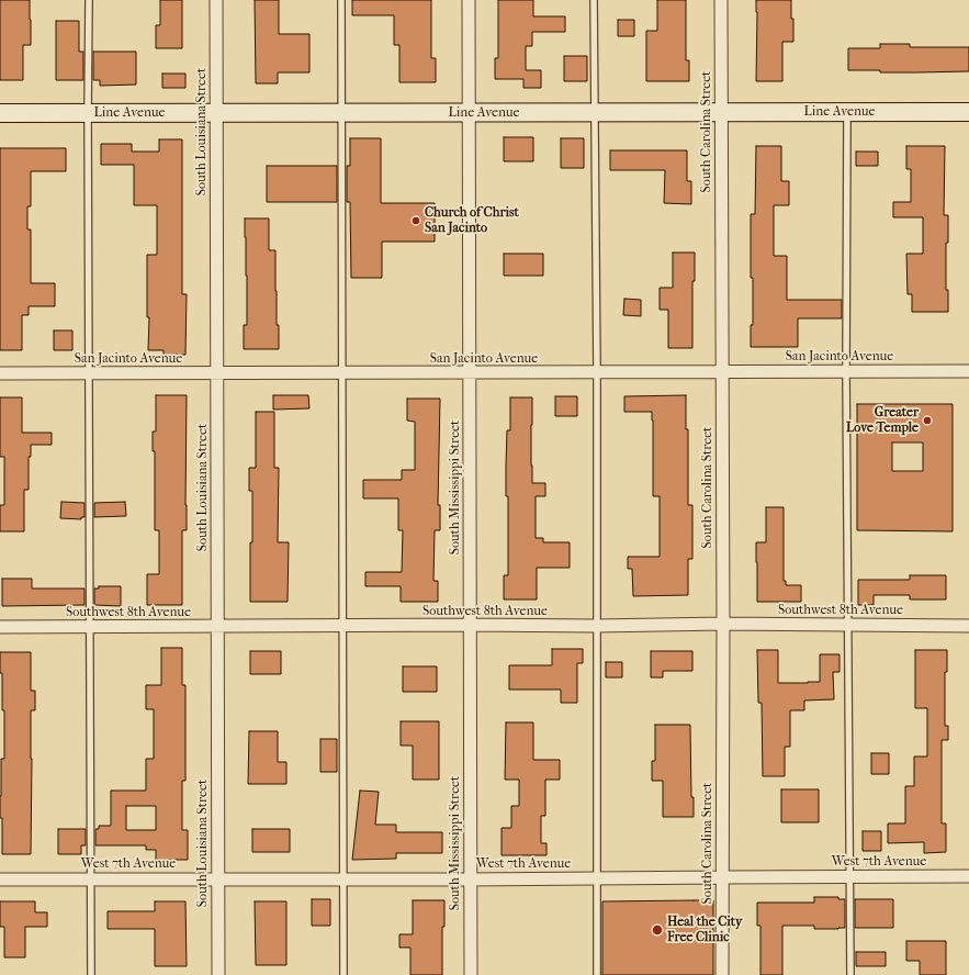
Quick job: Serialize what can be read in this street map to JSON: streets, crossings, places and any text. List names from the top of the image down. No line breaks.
{"streets":{"main road":["Line Avenue"],"street":["South Louisiana Street","South Carolina Street","San Jacinto Avenue","South Mississippi Street","Southwest 8th Avenue","West 7th Avenue"]},"crossings":[["Line Avenue","South Louisiana Street"],["Line Avenue","South Carolina Street"],["Line Avenue","South Mississippi Street"],["South Louisiana Street","San Jacinto Avenue"],["South Louisiana Street","Southwest 8th Avenue"],["South Louisiana Street","West 7th Avenue"],["South Carolina Street","San Jacinto Avenue"],["South Carolina Street","Southwest 8th Avenue"],["South Carolina Street","West 7th Avenue"],["San Jacinto Avenue","South Mississippi Street"],["South Mississippi Street","Southwest 8th Avenue"],["South Mississippi Street","West 7th Avenue"]],"places":["Church of Christ San Jacinto","Greater Love Temple","Heal the City Free Clinic"]}
